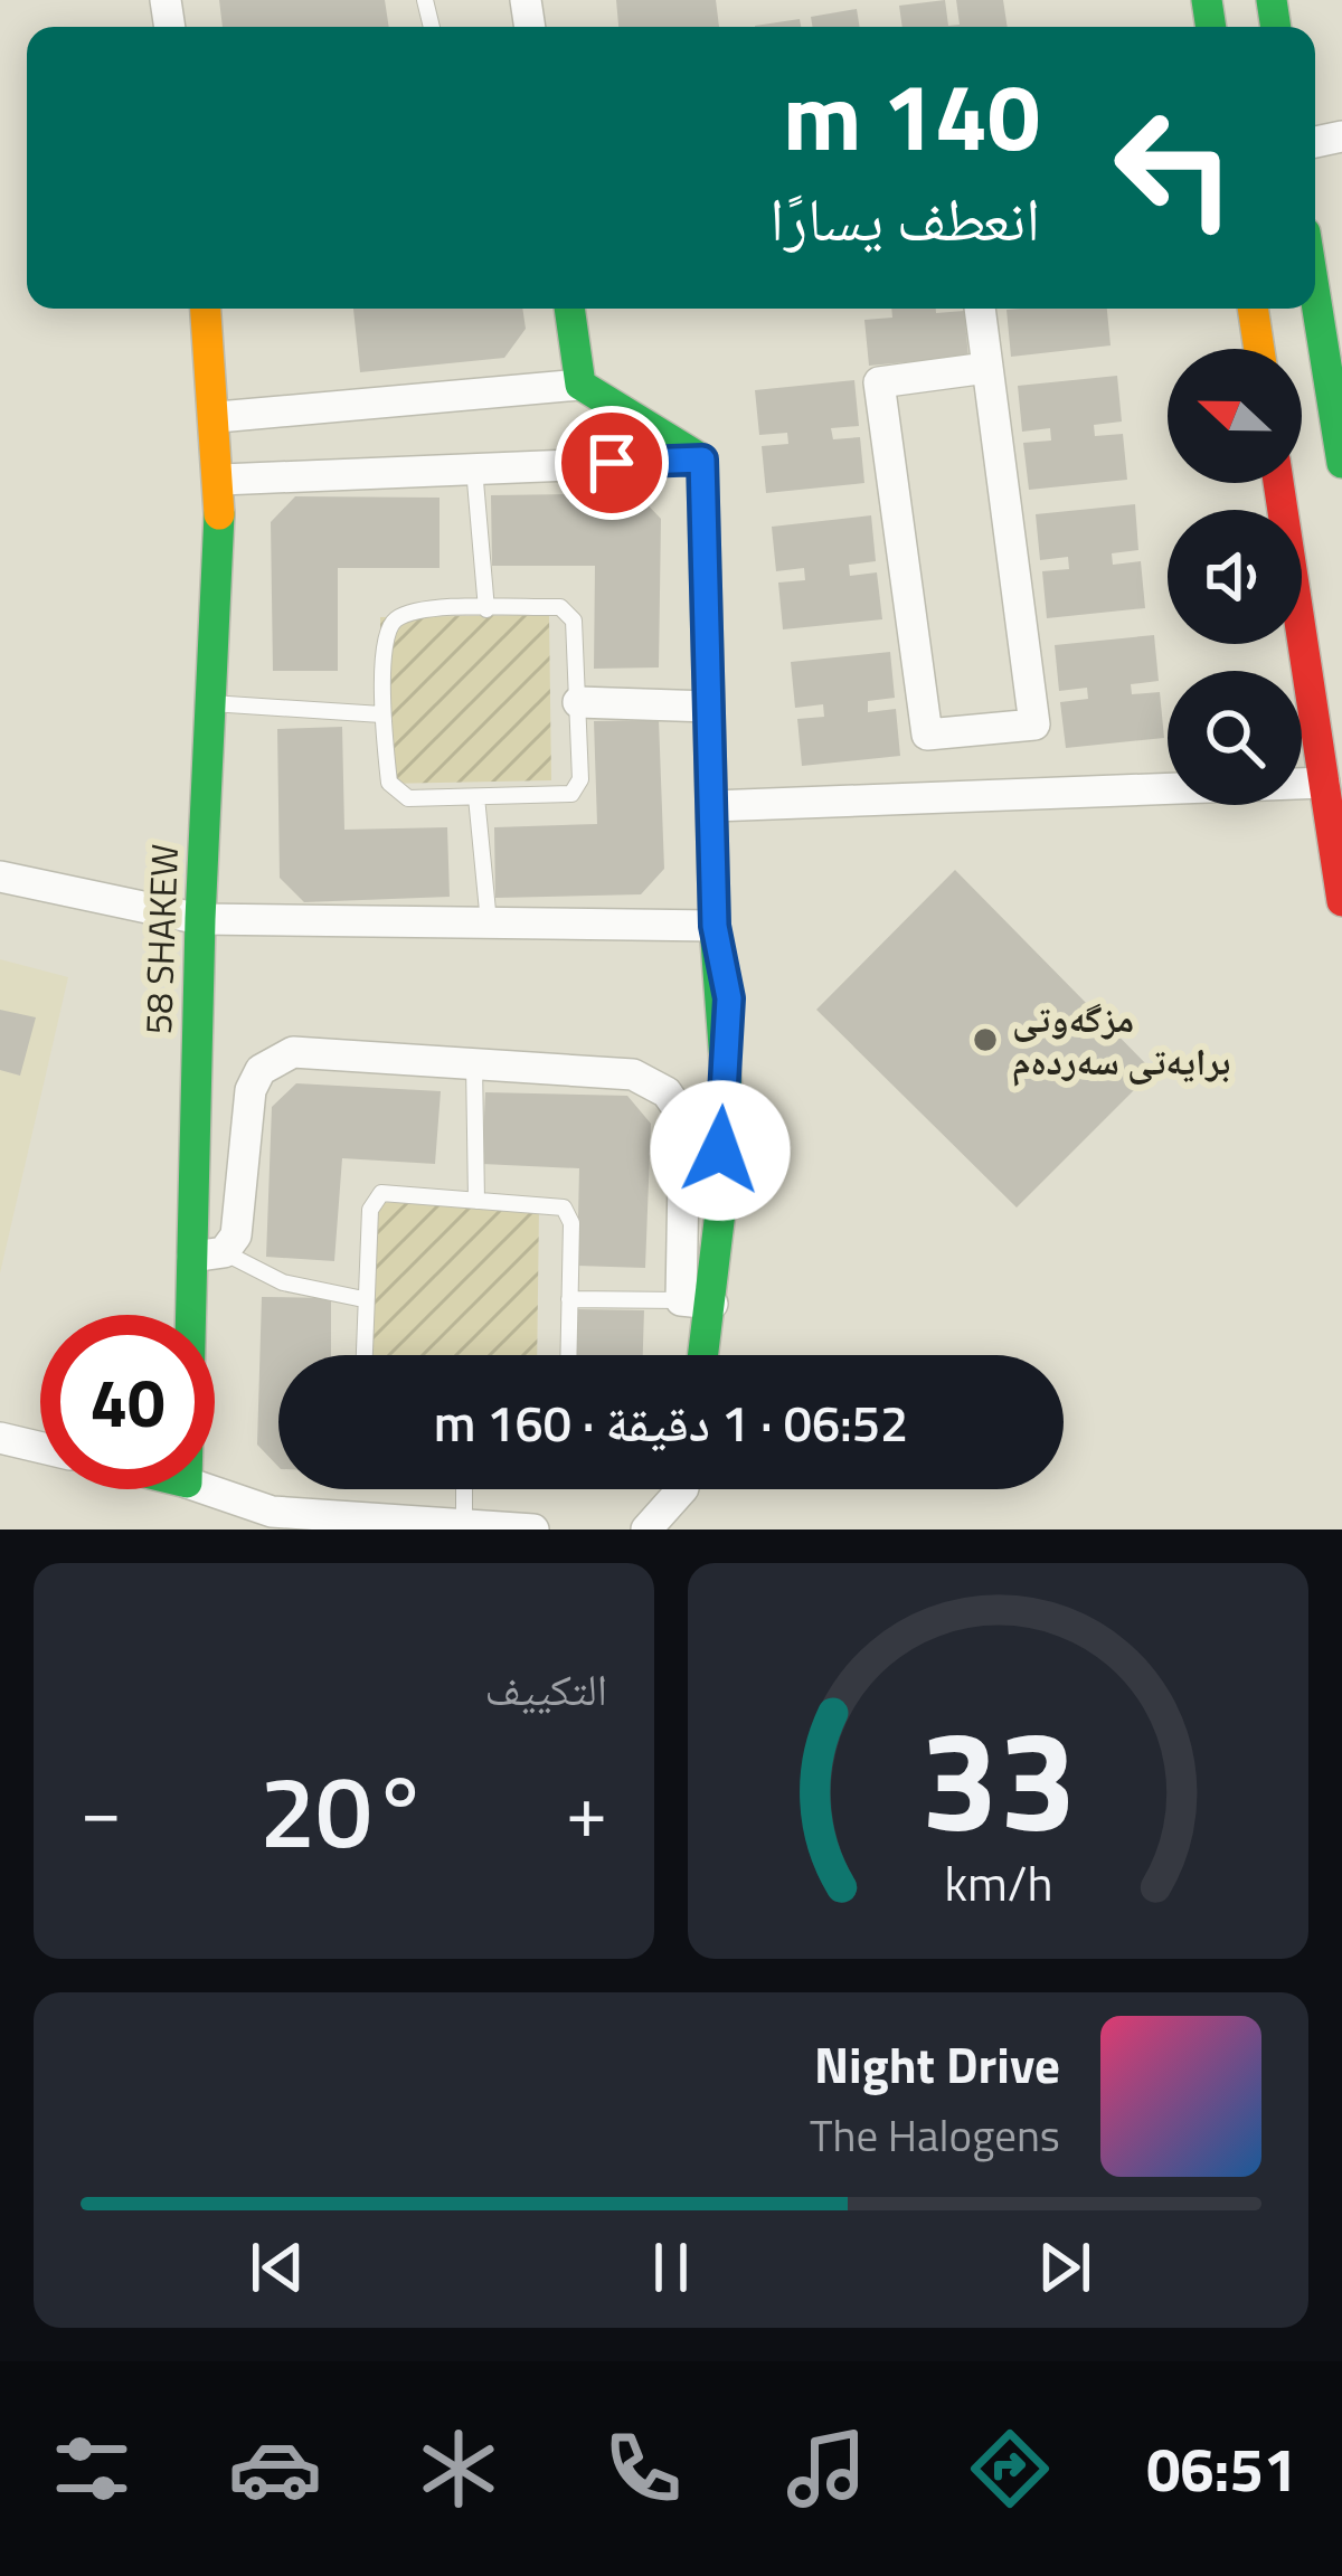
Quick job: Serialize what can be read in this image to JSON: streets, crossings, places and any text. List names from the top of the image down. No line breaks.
{"streets":{"street":["58 SHAKEW"]},"places":["مزگەوتی برایەتی سەردەم"],"north":"left","page":{"turn":["140 m","انعطف يسارًا"],"limit":"40","trip":"06:52 · 1 دقيقة · 160 m","tile":"التكييف","heat":["−","20°","+"],"song":["Night Drive","The Halogens"],"tabs":"06:51","gauge":["33","km/h"]}}
